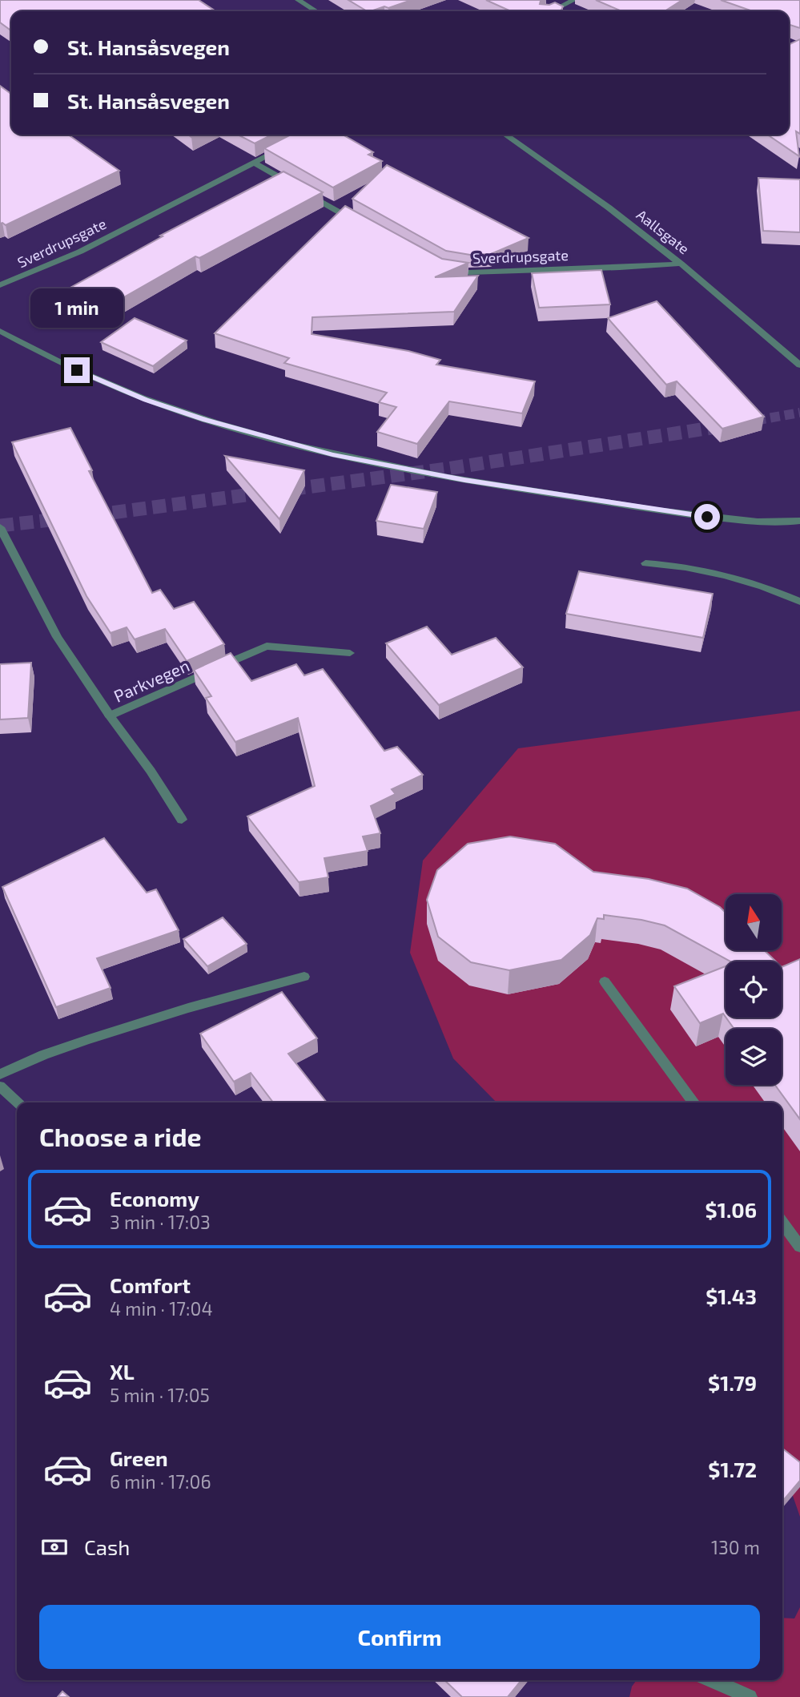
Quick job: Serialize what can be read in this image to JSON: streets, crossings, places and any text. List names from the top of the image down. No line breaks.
{"streets":{"street":["Aallsgate","Sverdrupsgate","Parkvegen"]},"crossings":[["Aallsgate","Sverdrupsgate"]],"north":"top","page":{"banner":["St. Hansåsvegen","St. Hansåsvegen"],"bubble":"1 min","heading":"Choose a ride","list":[{"name":"Economy","note":"3 min · 17:03","value":"$1.06"},{"name":"Comfort","note":"4 min · 17:04","value":"$1.43"},{"name":"XL","note":"5 min · 17:05","value":"$1.79"},{"name":"Green","note":"6 min · 17:06","value":"$1.72"}],"pay":["Cash","130 m"],"buttons":"Confirm"}}
